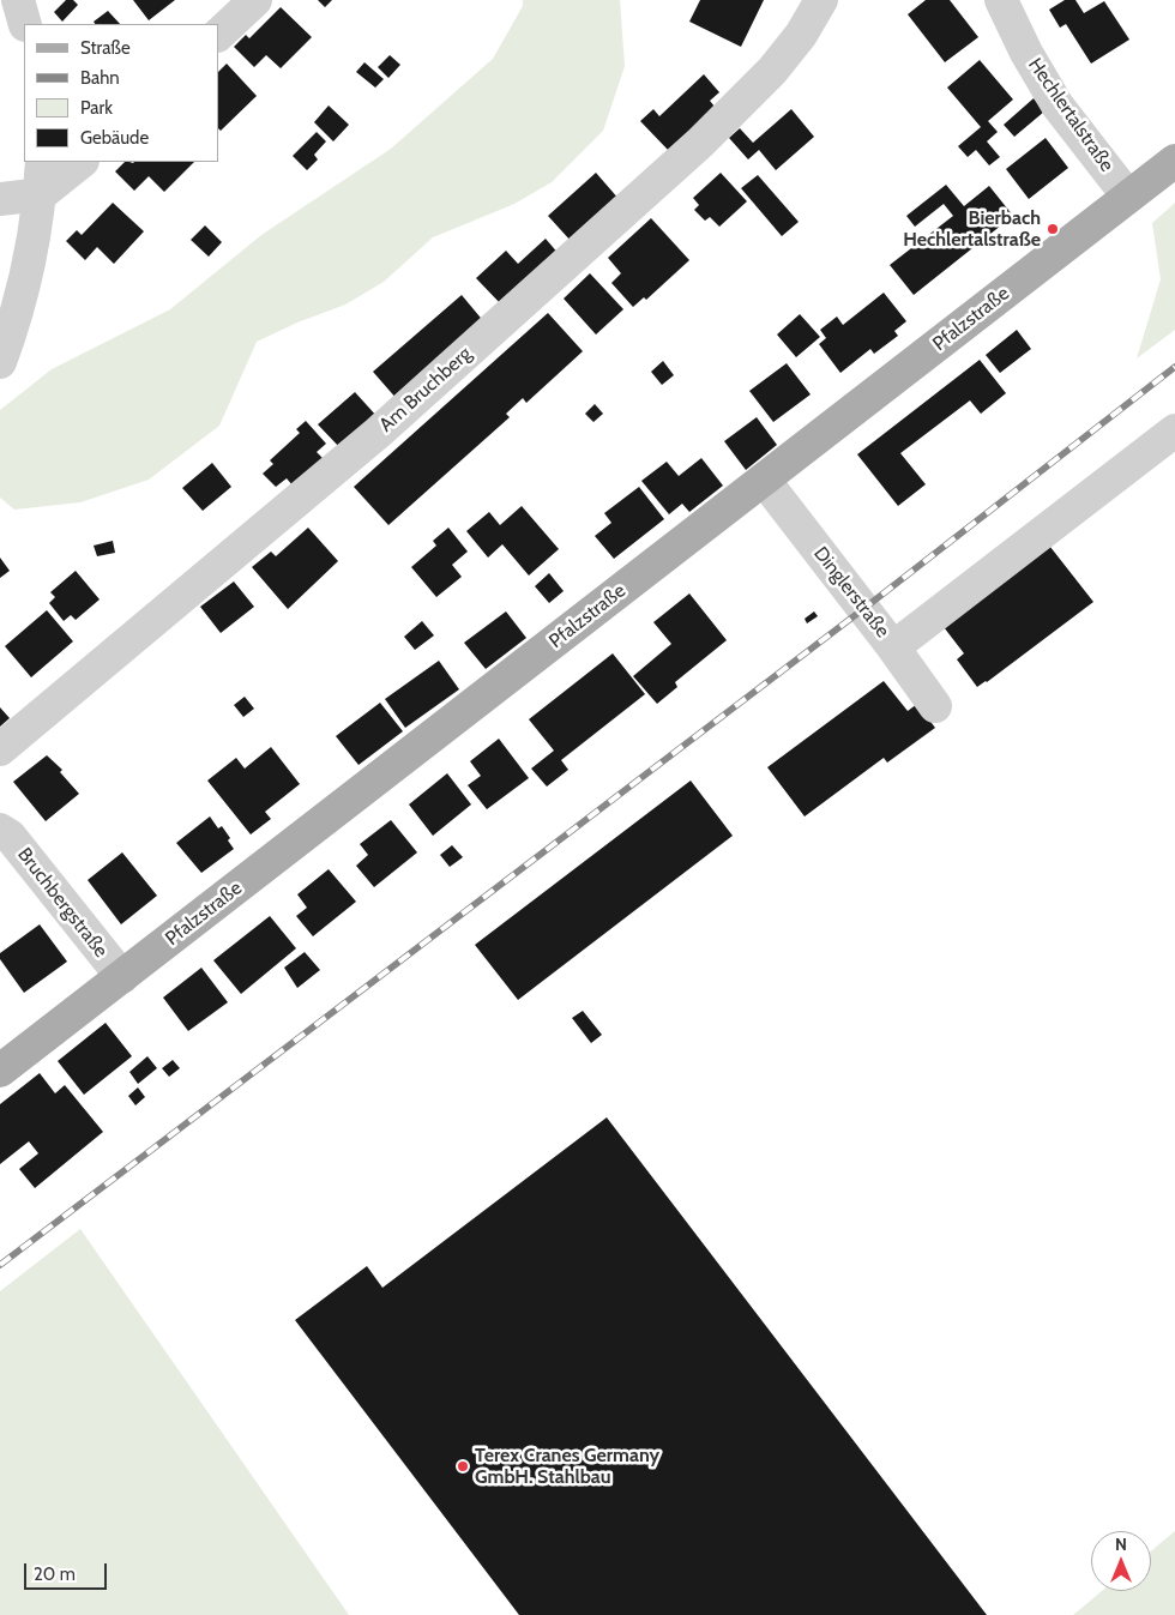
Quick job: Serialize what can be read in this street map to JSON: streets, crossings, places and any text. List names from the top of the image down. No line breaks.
{"streets":{"main road":["Pfalzstraße"],"street":["Hechlertalstraße","Am Bruchberg","Dinglerstraße","Bruchbergstraße"]},"crossings":[["Hechlertalstraße","Pfalzstraße"],["Pfalzstraße","Dinglerstraße"],["Pfalzstraße","Bruchbergstraße"]],"places":["Bierbach Hechlertalstraße","Terex Cranes Germany GmbH. Stahlbau"],"legend":["Straße","Bahn","Park","Gebäude"],"scale_bar":"20 m","north":"top"}
